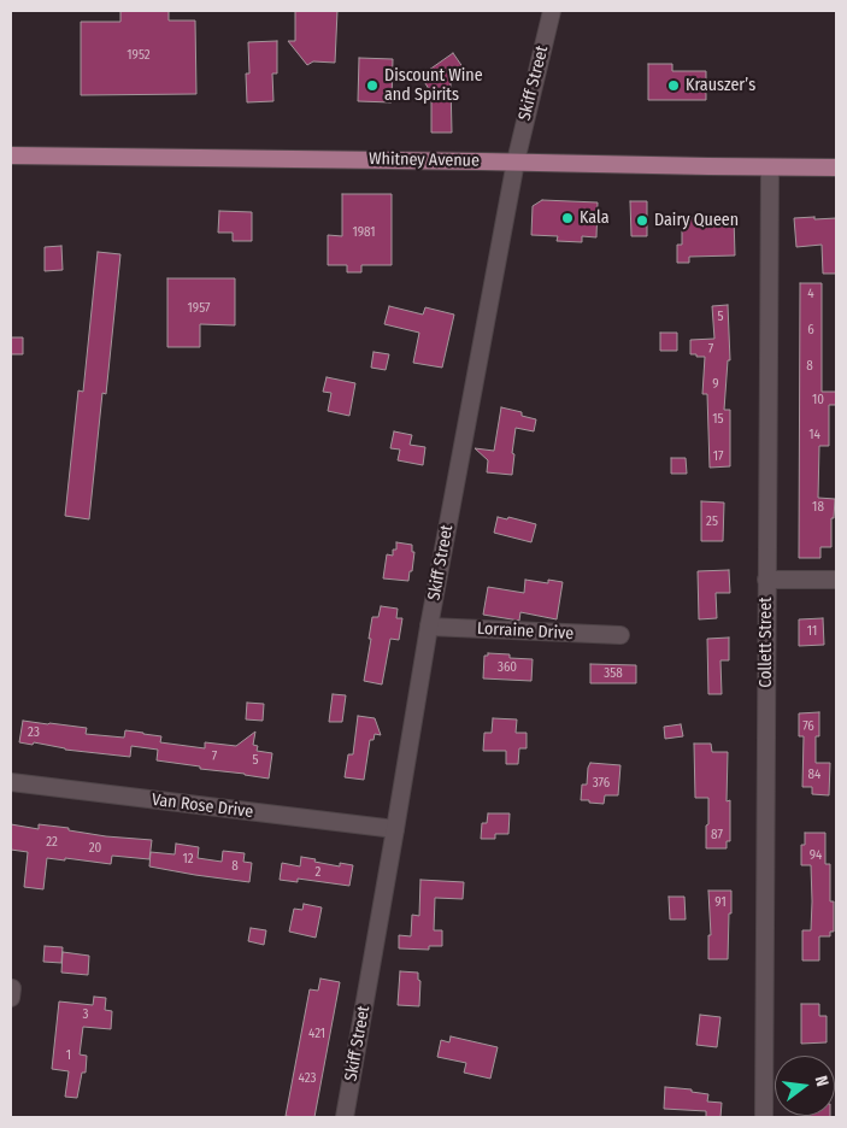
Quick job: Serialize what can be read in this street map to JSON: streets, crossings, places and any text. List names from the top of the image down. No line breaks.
{"streets":{"main road":["Whitney Avenue"],"street":["Skiff Street","Lorraine Drive","Collett Street","Van Rose Drive"]},"crossings":[["Skiff Street","Whitney Avenue"],["Skiff Street","Lorraine Drive"],["Skiff Street","Van Rose Drive"],["Whitney Avenue","Collett Street"]],"places":["Discount Wine and Spirits","Krauszer’s","Kala","Dairy Queen"],"house_numbers":["1952","1981","4","1957","5","6","7","8","9","10","15","14","17","18","25","11","360","358","76","23","7","5","84","376","87","22","20","94","12","8","2","91","3","421","1","423"],"north":"right"}
